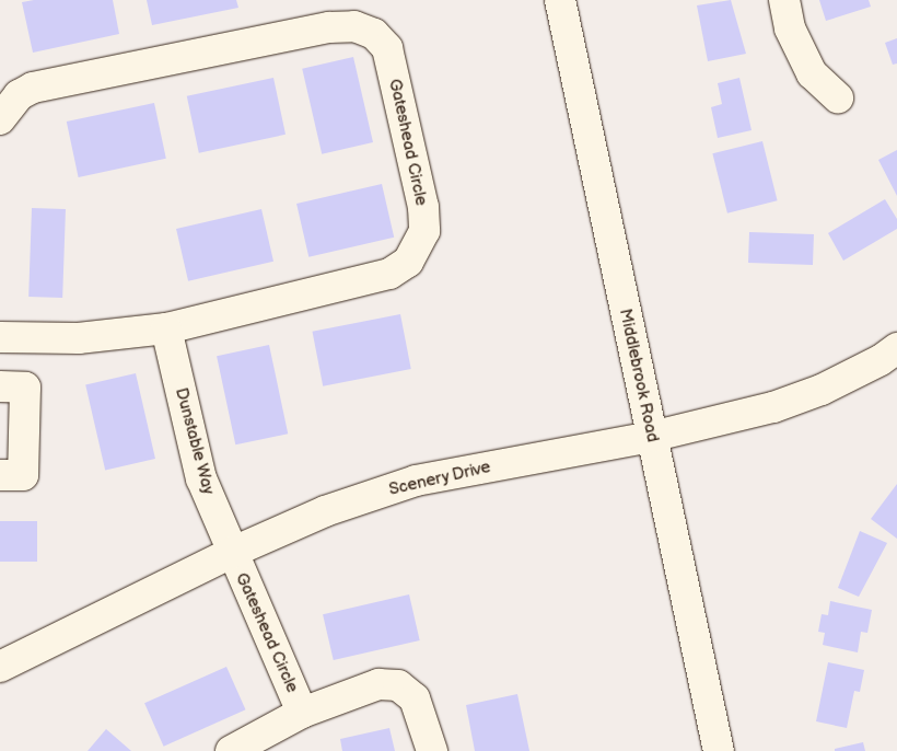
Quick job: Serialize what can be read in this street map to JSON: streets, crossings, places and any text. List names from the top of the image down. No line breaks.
{"streets":{"street":["Gateshead Circle","Middlebrook Road","Dunstable Way","Scenery Drive"]},"crossings":[["Gateshead Circle","Dunstable Way"],["Gateshead Circle","Scenery Drive"],["Middlebrook Road","Scenery Drive"],["Dunstable Way","Scenery Drive"]]}
